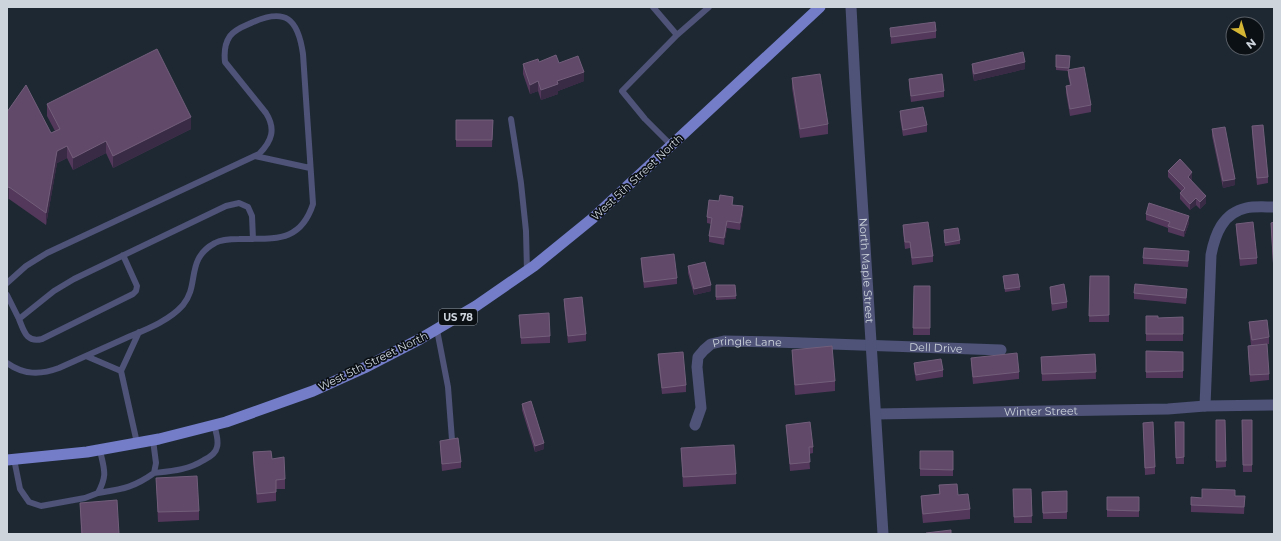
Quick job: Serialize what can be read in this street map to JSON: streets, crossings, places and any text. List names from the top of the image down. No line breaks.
{"streets":{"main road":["West 5th Street North","US 78"],"street":["North Maple Street","Pringle Lane","Dell Drive","Winter Street"]},"crossings":[["North Maple Street","Pringle Lane"],["North Maple Street","Dell Drive"],["North Maple Street","Winter Street"],["Pringle Lane","Dell Drive"]],"north":"bottom right"}
